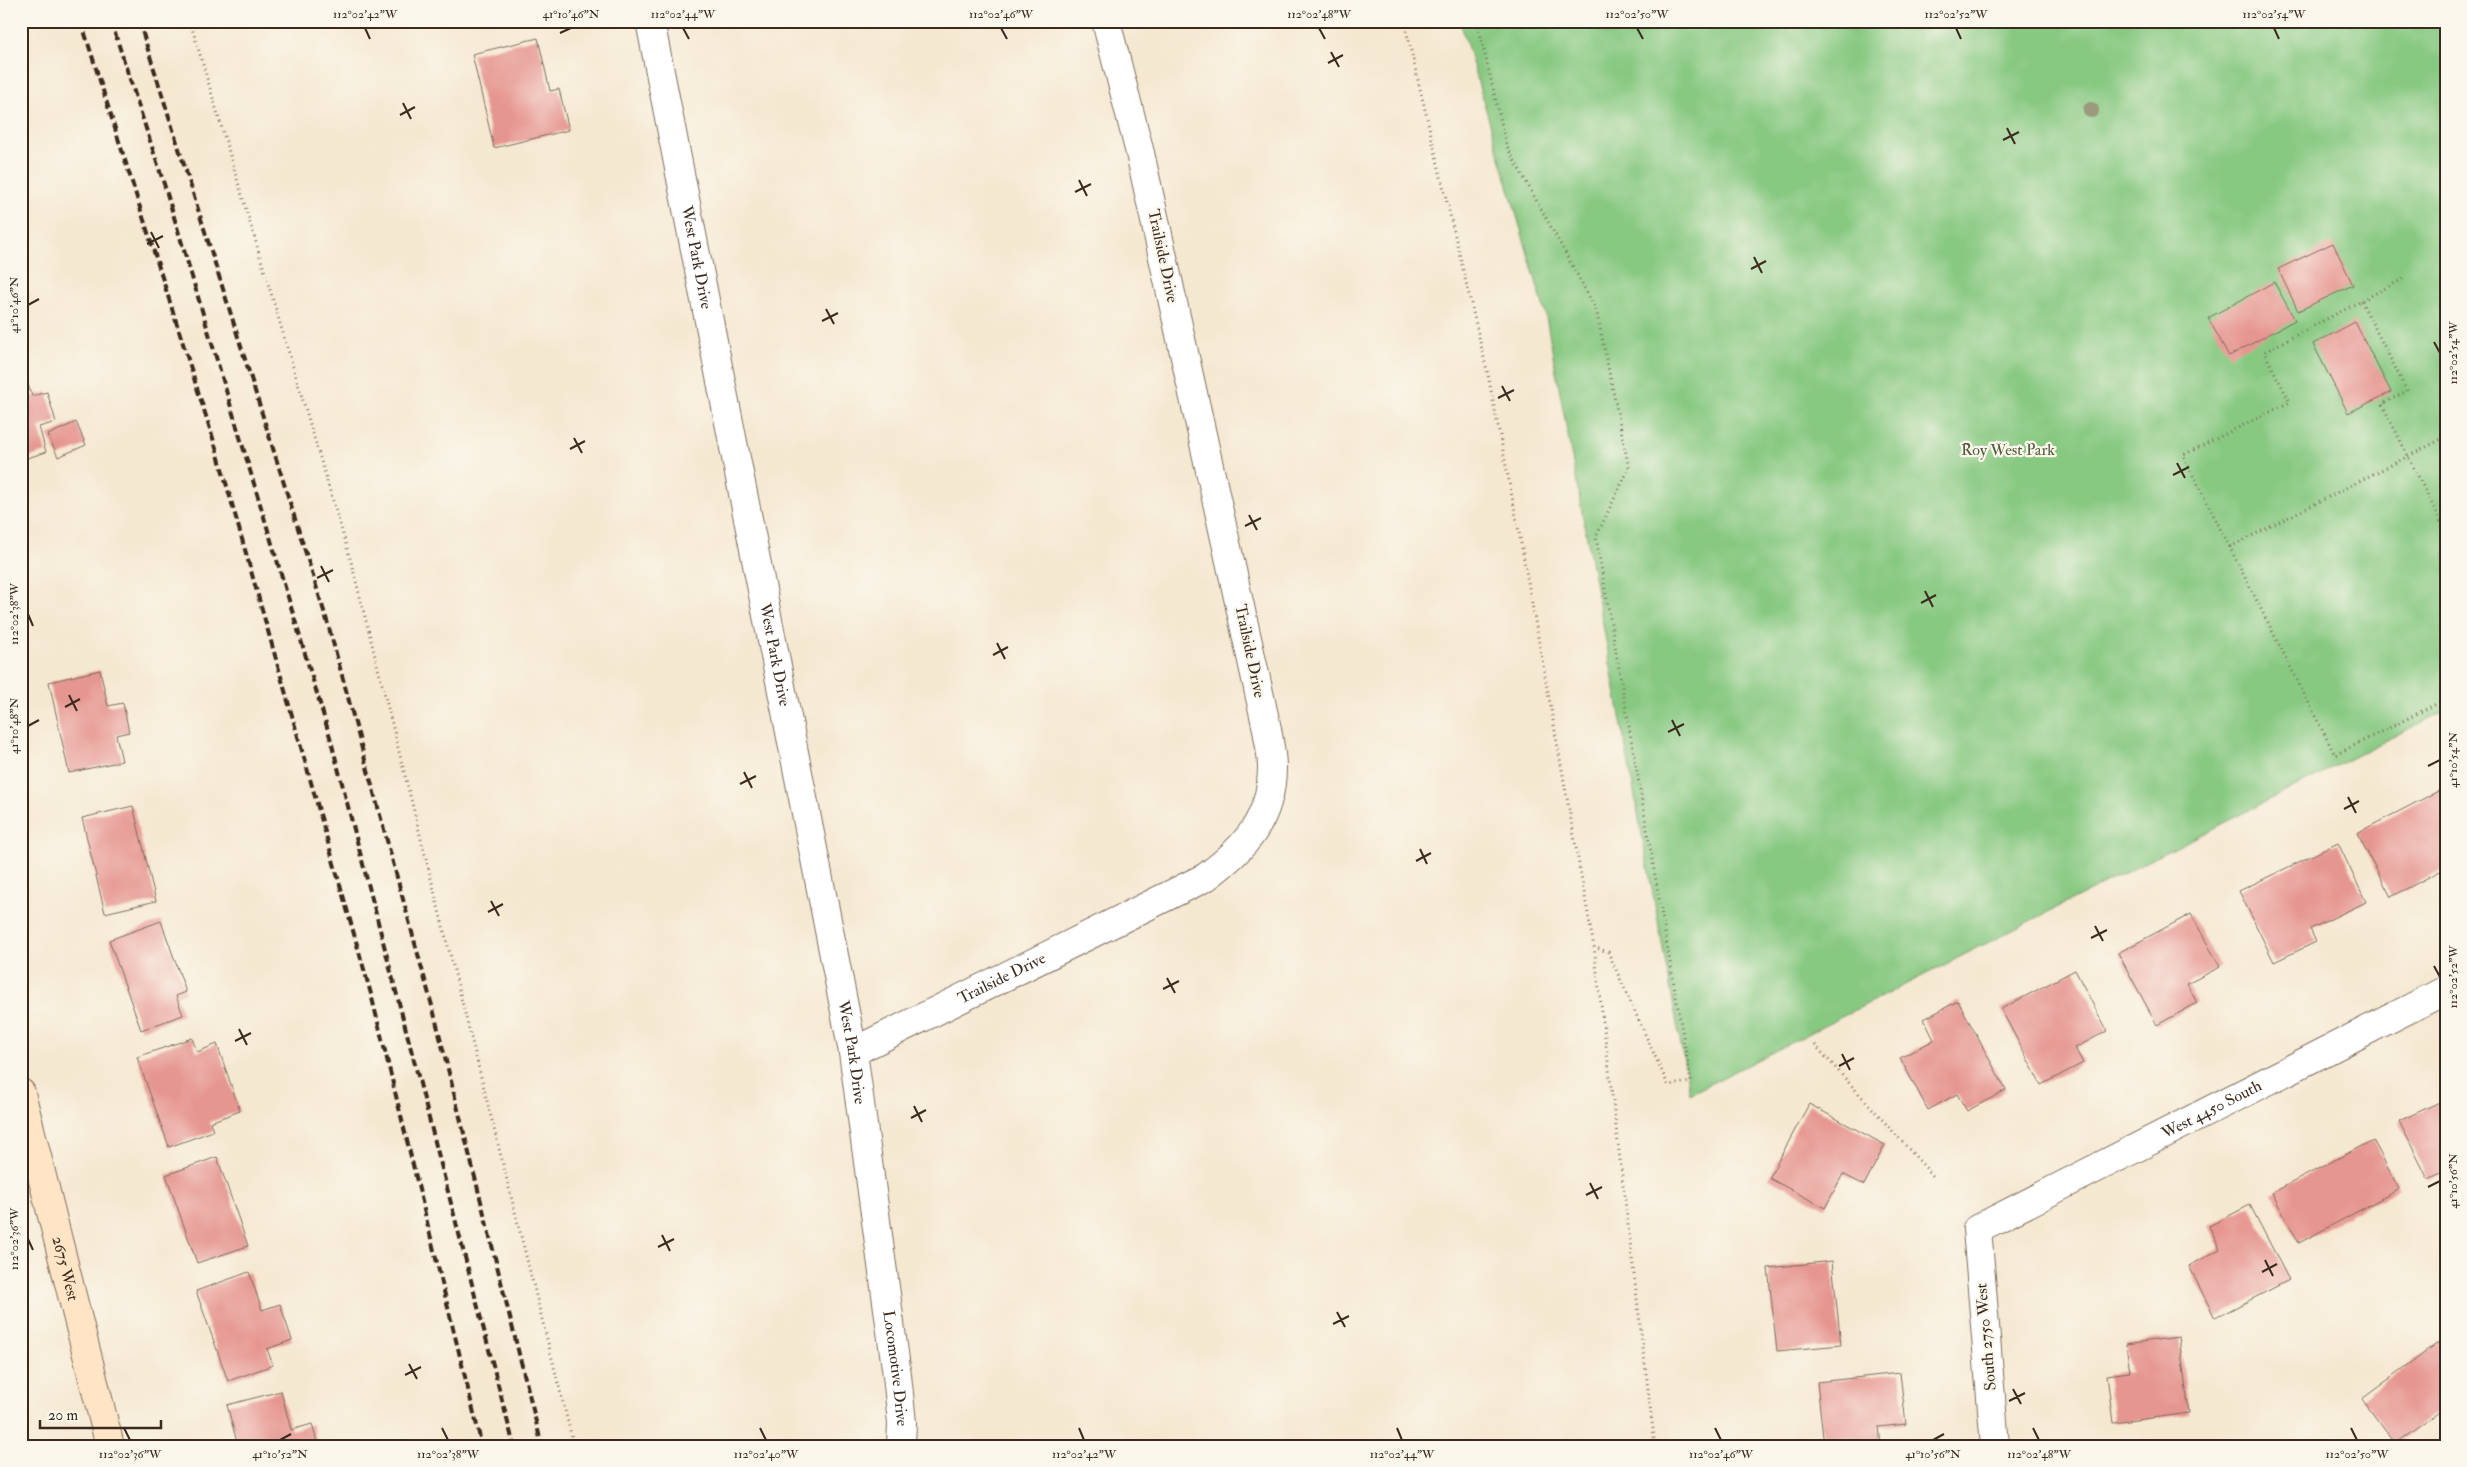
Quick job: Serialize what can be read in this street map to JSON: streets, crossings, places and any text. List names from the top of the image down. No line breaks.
{"streets":{"street":["Trailside Drive","West Park Drive","West 4450 South","2675 West","South 2750 West","Locomotive Drive"]},"crossings":[["Trailside Drive","West Park Drive"],["West Park Drive","Locomotive Drive"],["West 4450 South","South 2750 West"]],"parks":["Roy West Park"],"scale_bar":"20 m","coordinates":["112°02'42\"W","41°10'46\"N","112°02'44\"W","112°02'46\"W","112°02'48\"W","112°02'50\"W","112°02'52\"W","112°02'54\"W","112°02'38\"W","41°10'48\"N","41°10'54\"N","41°10'56\"N","112°02'36\"W","41°10'52\"N","112°02'40\"W"]}
